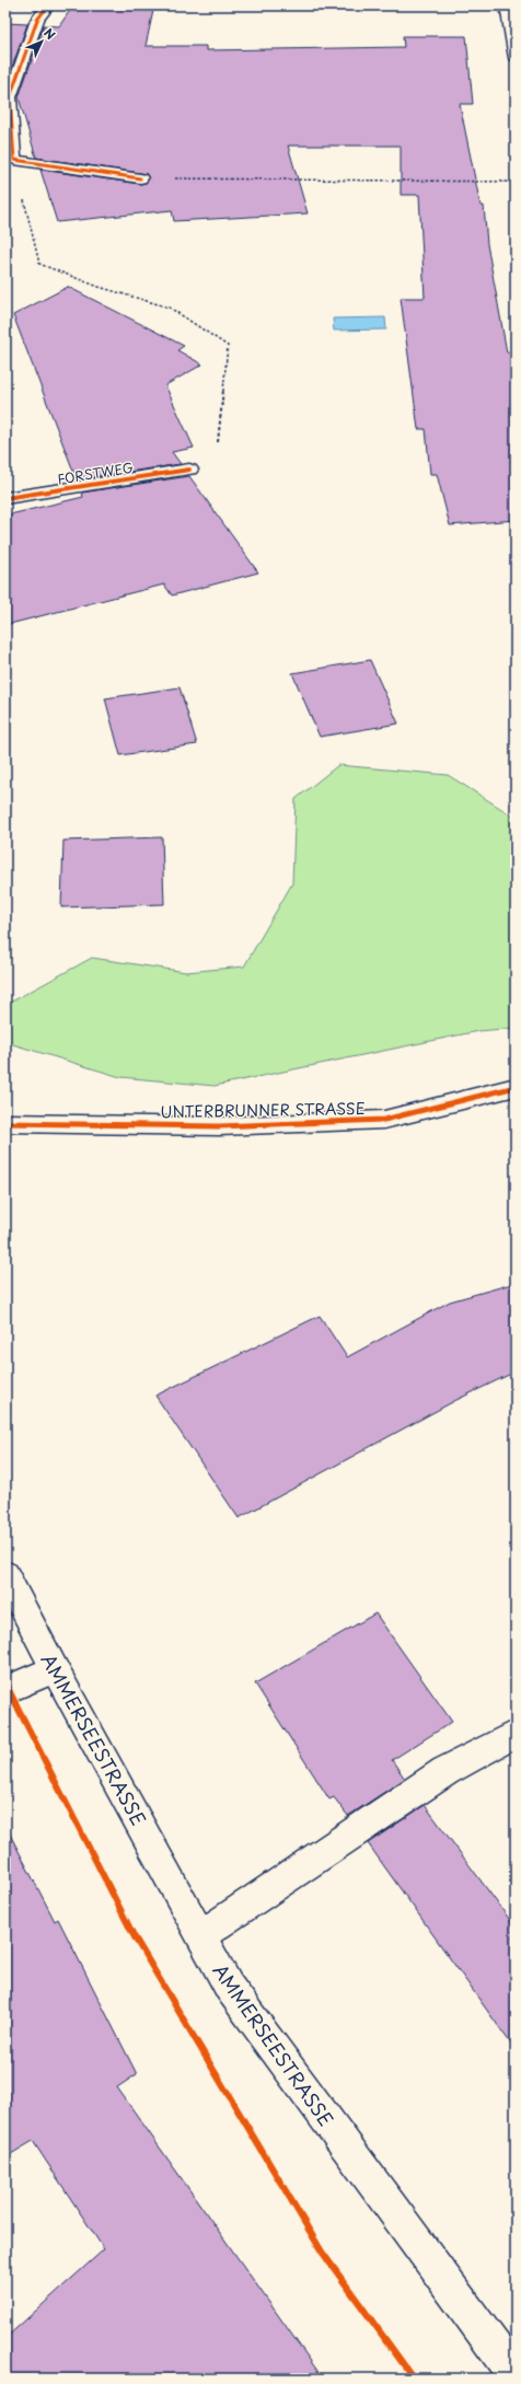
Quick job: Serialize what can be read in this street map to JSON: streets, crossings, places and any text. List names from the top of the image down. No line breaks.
{"streets":{"street":["FORSTWEG","UNTERBRUNNER STRASSE","AMMERSEESTRASSE"]},"north":"top right"}
